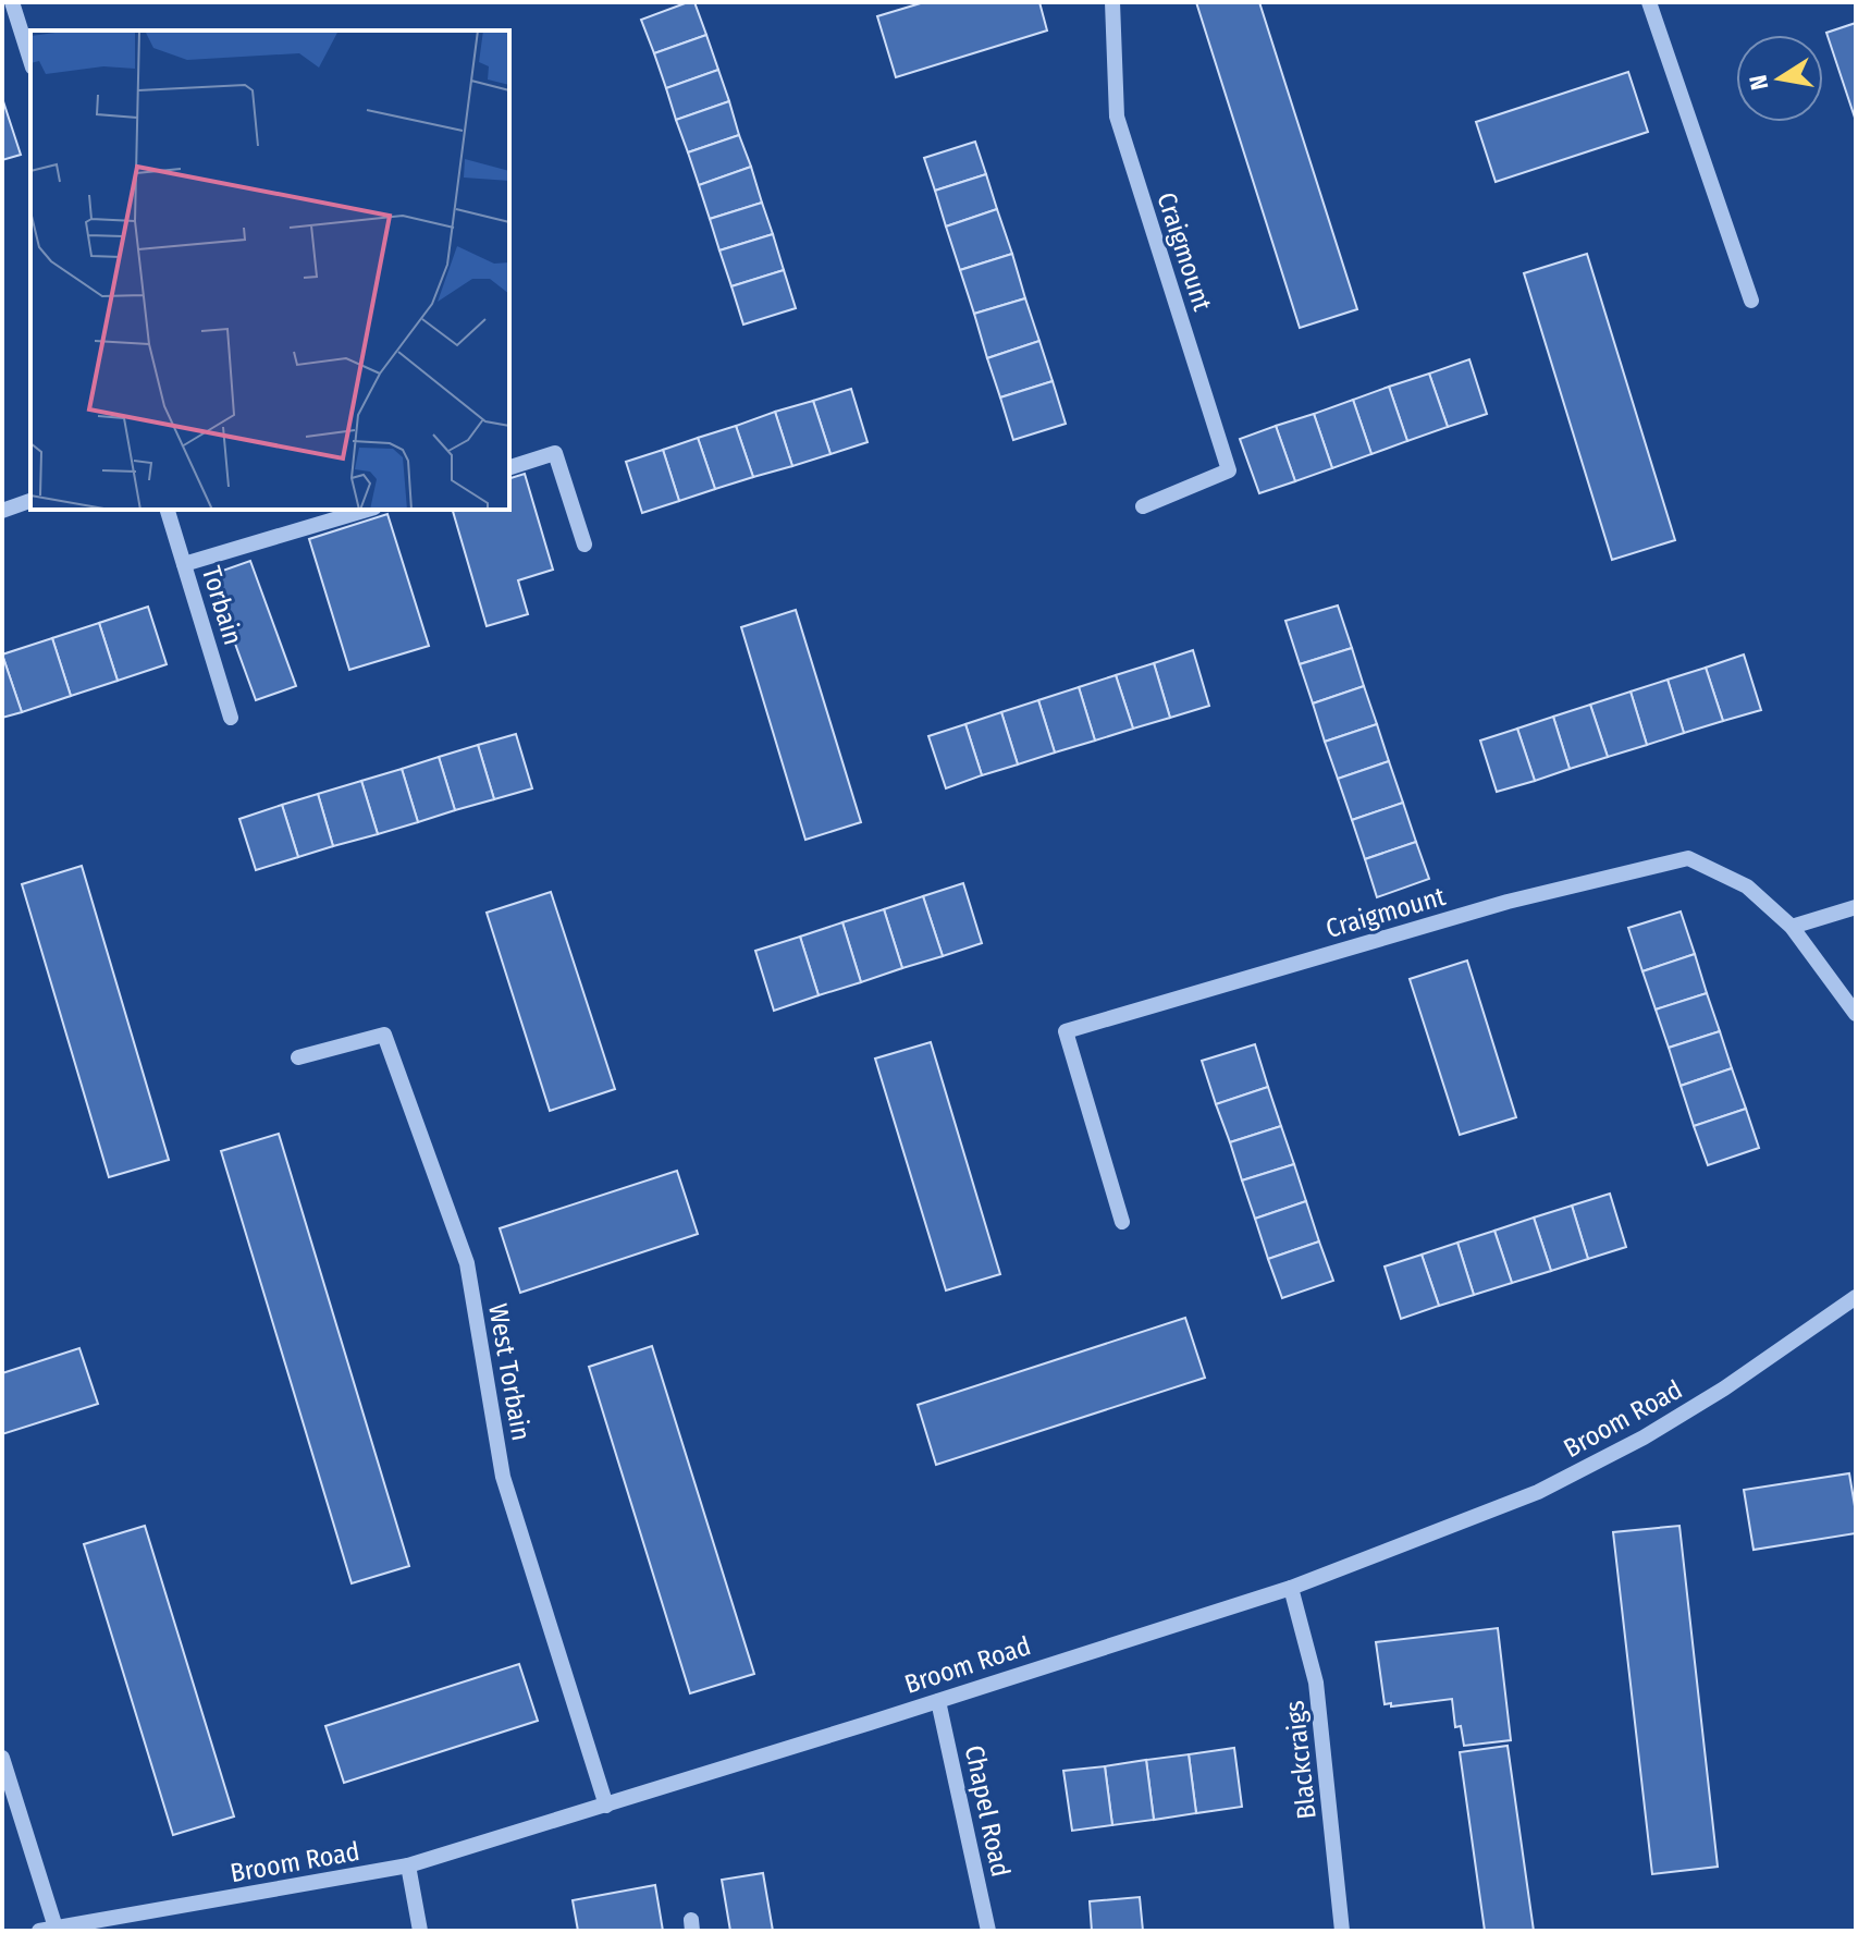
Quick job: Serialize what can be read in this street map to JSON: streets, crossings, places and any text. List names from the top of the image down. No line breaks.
{"streets":{"street":["Craigmount","Torbain","West Torbain","Broom Road","Blackcraigs","Chapel Road"]},"crossings":[["West Torbain","Broom Road"],["Broom Road","Blackcraigs"],["Broom Road","Chapel Road"]],"north":"left"}
